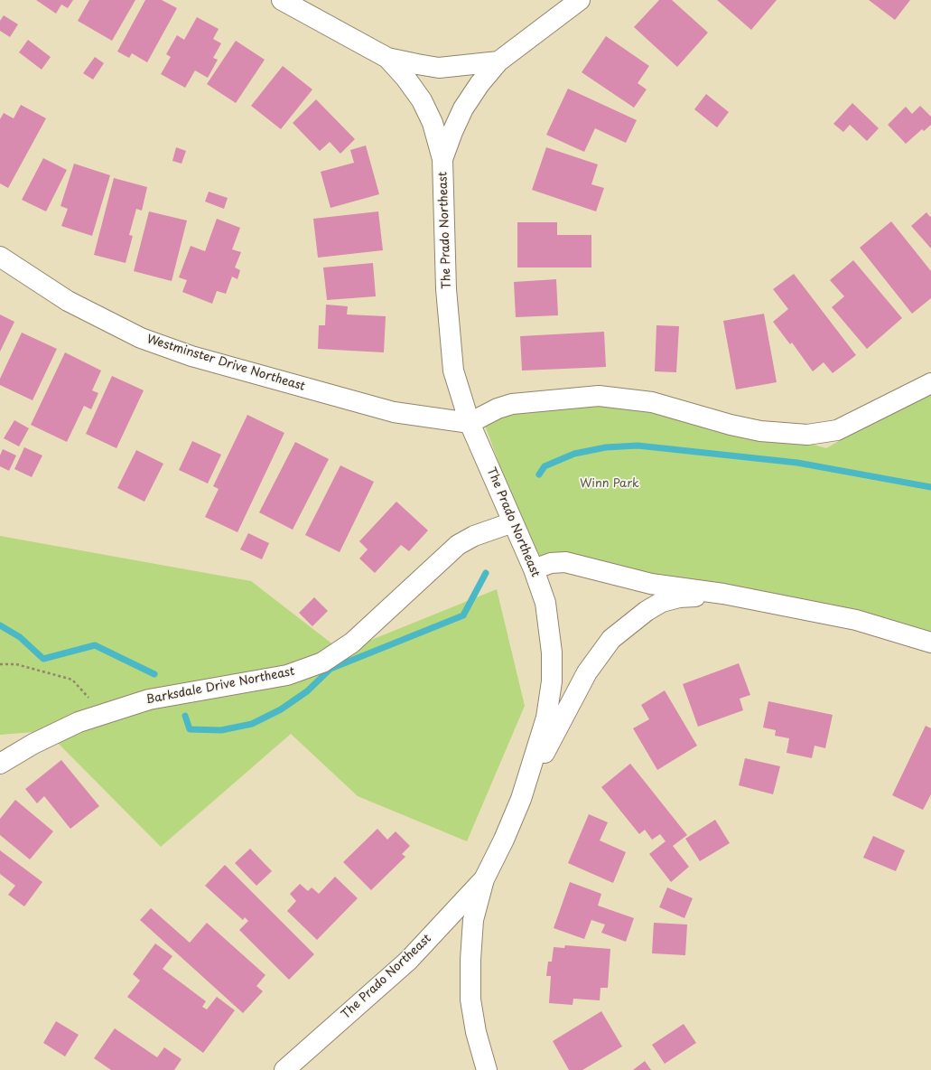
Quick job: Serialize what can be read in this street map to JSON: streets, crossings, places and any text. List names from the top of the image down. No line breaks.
{"streets":{"street":["The Prado Northeast","Westminster Drive Northeast","Barksdale Drive Northeast"]},"crossings":[["The Prado Northeast","Westminster Drive Northeast"],["The Prado Northeast","Barksdale Drive Northeast"]],"parks":["Winn Park"]}
